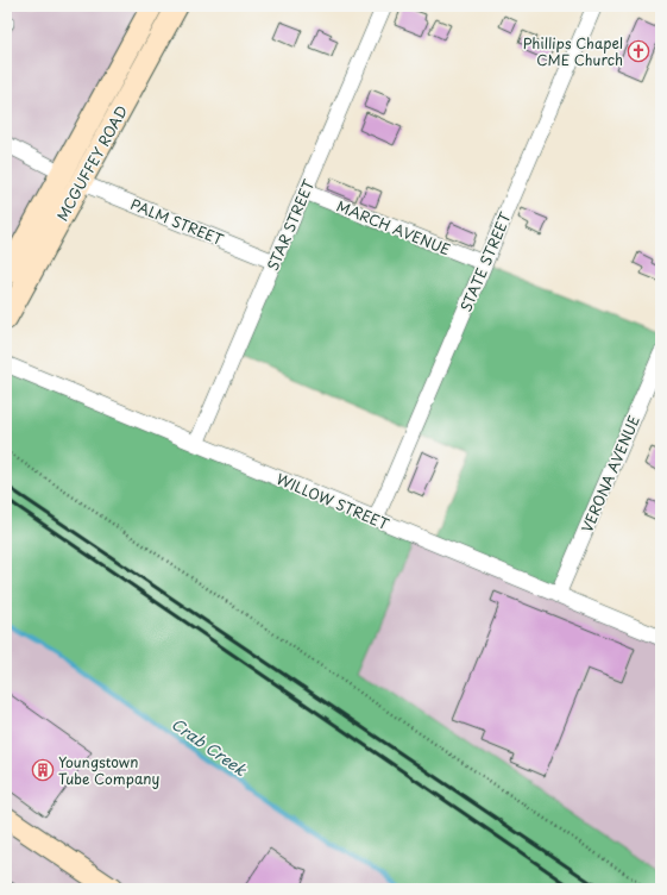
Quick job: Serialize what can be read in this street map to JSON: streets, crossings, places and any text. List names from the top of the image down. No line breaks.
{"streets":{"main road":["MCGUFFEY ROAD"],"street":["PALM STREET","STAR STREET","MARCH AVENUE","STATE STREET","VERONA AVENUE","WILLOW STREET"]},"crossings":[["MCGUFFEY ROAD","PALM STREET"],["PALM STREET","STAR STREET"],["STAR STREET","MARCH AVENUE"],["STAR STREET","WILLOW STREET"],["MARCH AVENUE","STATE STREET"],["STATE STREET","WILLOW STREET"],["VERONA AVENUE","WILLOW STREET"]],"water":["Crab Creek"],"places":{"church":["Phillips Chapel CME Church"],"building":["Youngstown Tube Company"]}}
